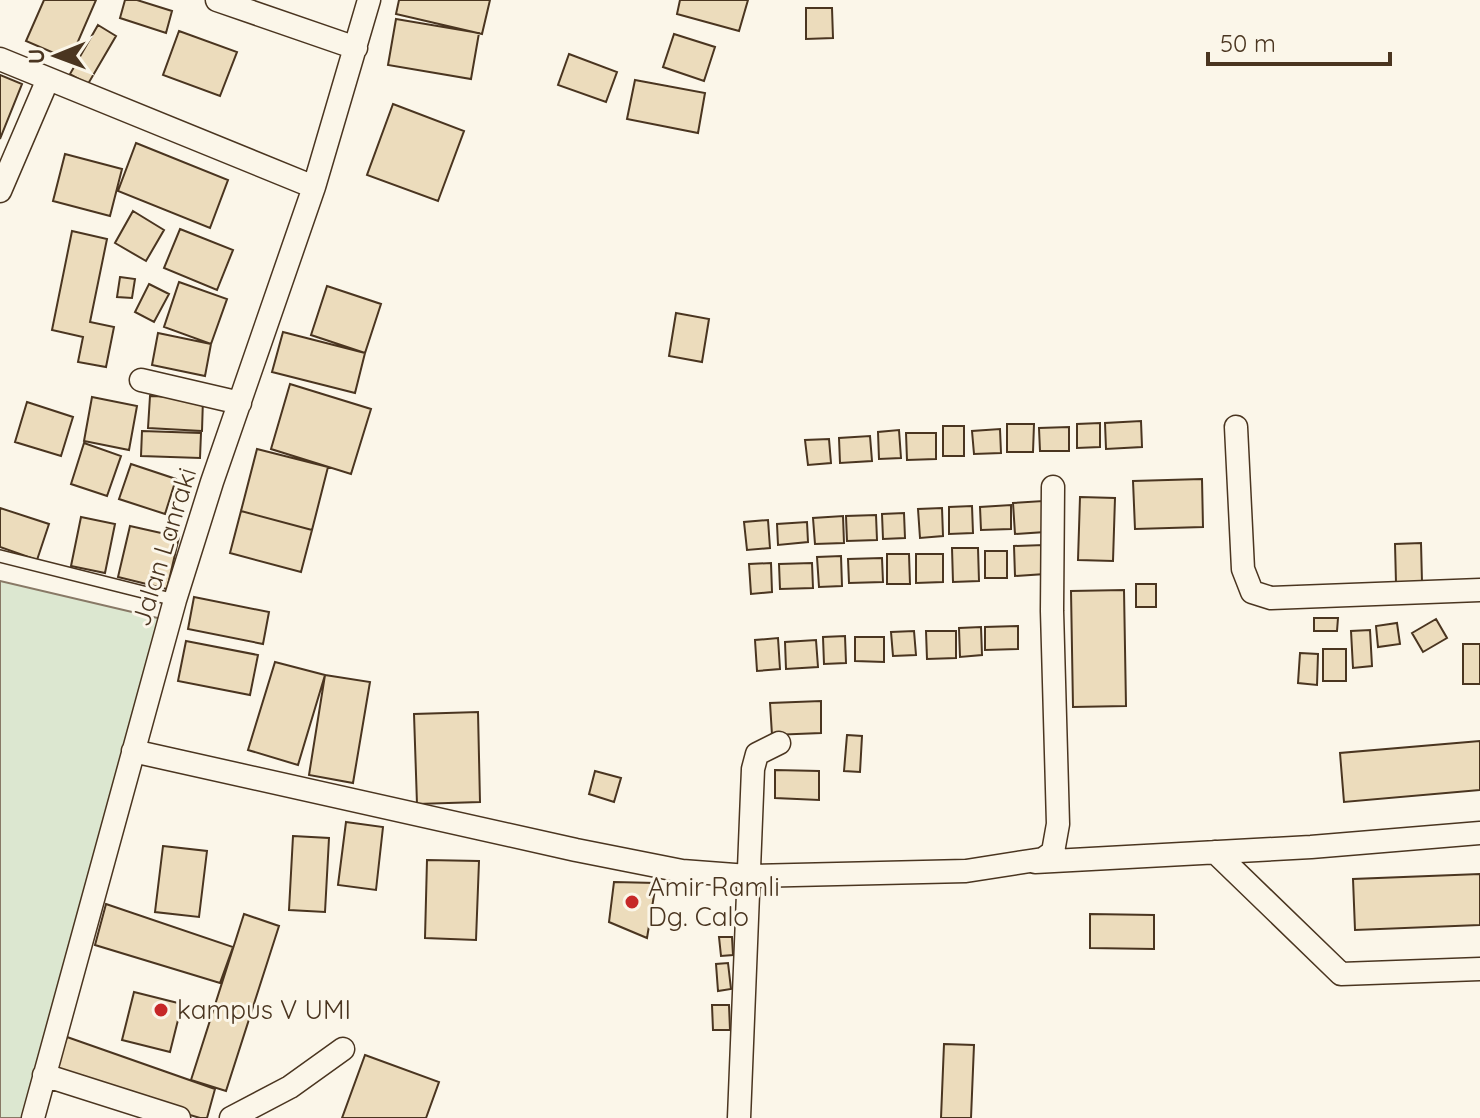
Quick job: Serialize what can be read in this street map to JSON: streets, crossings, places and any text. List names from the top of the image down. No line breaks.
{"streets":{"street":["Jalan Lanraki"]},"places":["Amir Ramli Dg. Calo","kampus V UMI"],"scale_bar":"50 m","north":"left"}
